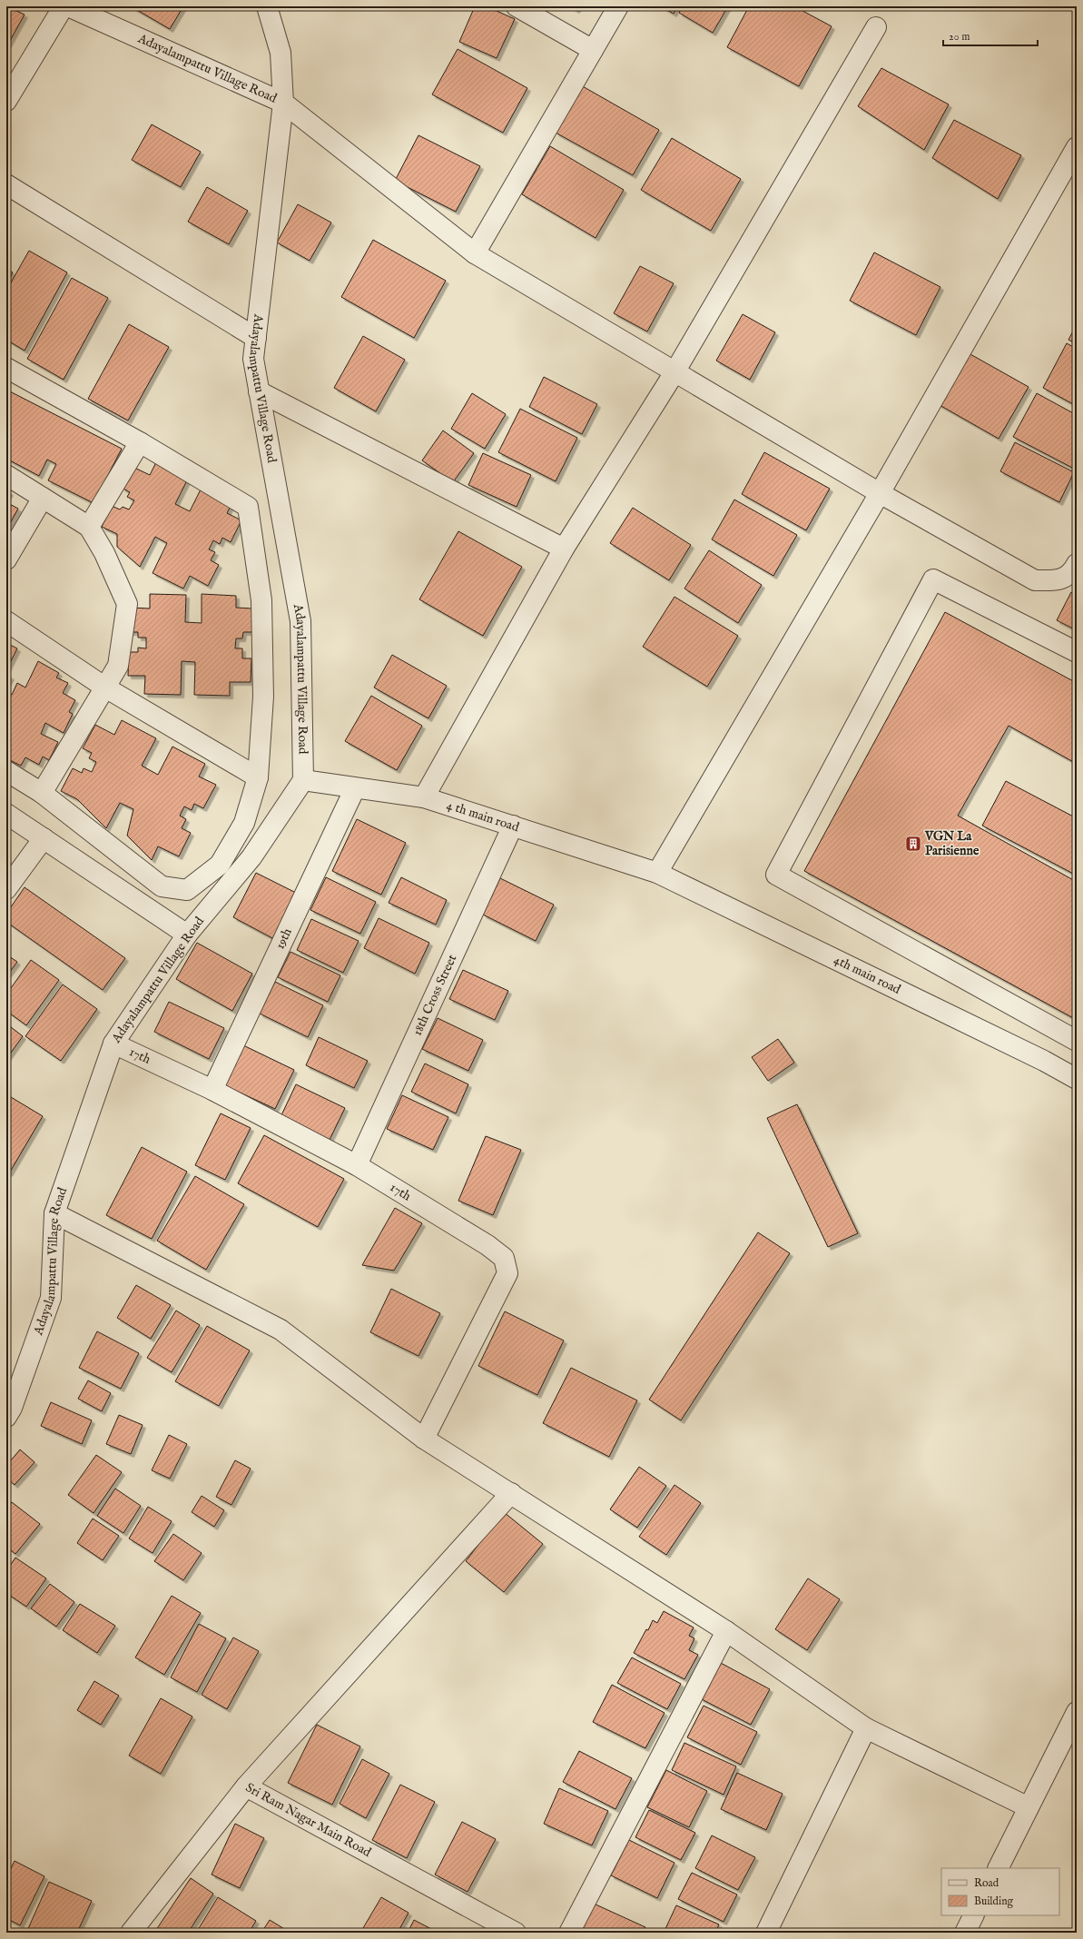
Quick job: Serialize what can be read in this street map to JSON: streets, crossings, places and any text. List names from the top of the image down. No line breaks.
{"streets":{"street":["Adayalampattu Village Road","4 th main road","19th","4th main road","18th Cross Street","17th","Sri Ram Nagar Main Road"]},"crossings":[["Adayalampattu Village Road","4 th main road"],["Adayalampattu Village Road","17th"],["4 th main road","19th"],["4 th main road","4th main road"],["4 th main road","18th Cross Street"],["19th","17th"],["18th Cross Street","17th"]],"places":{"building":["VGN La Parisienne"]},"legend":["Road","Building"],"scale_bar":"20 m"}
